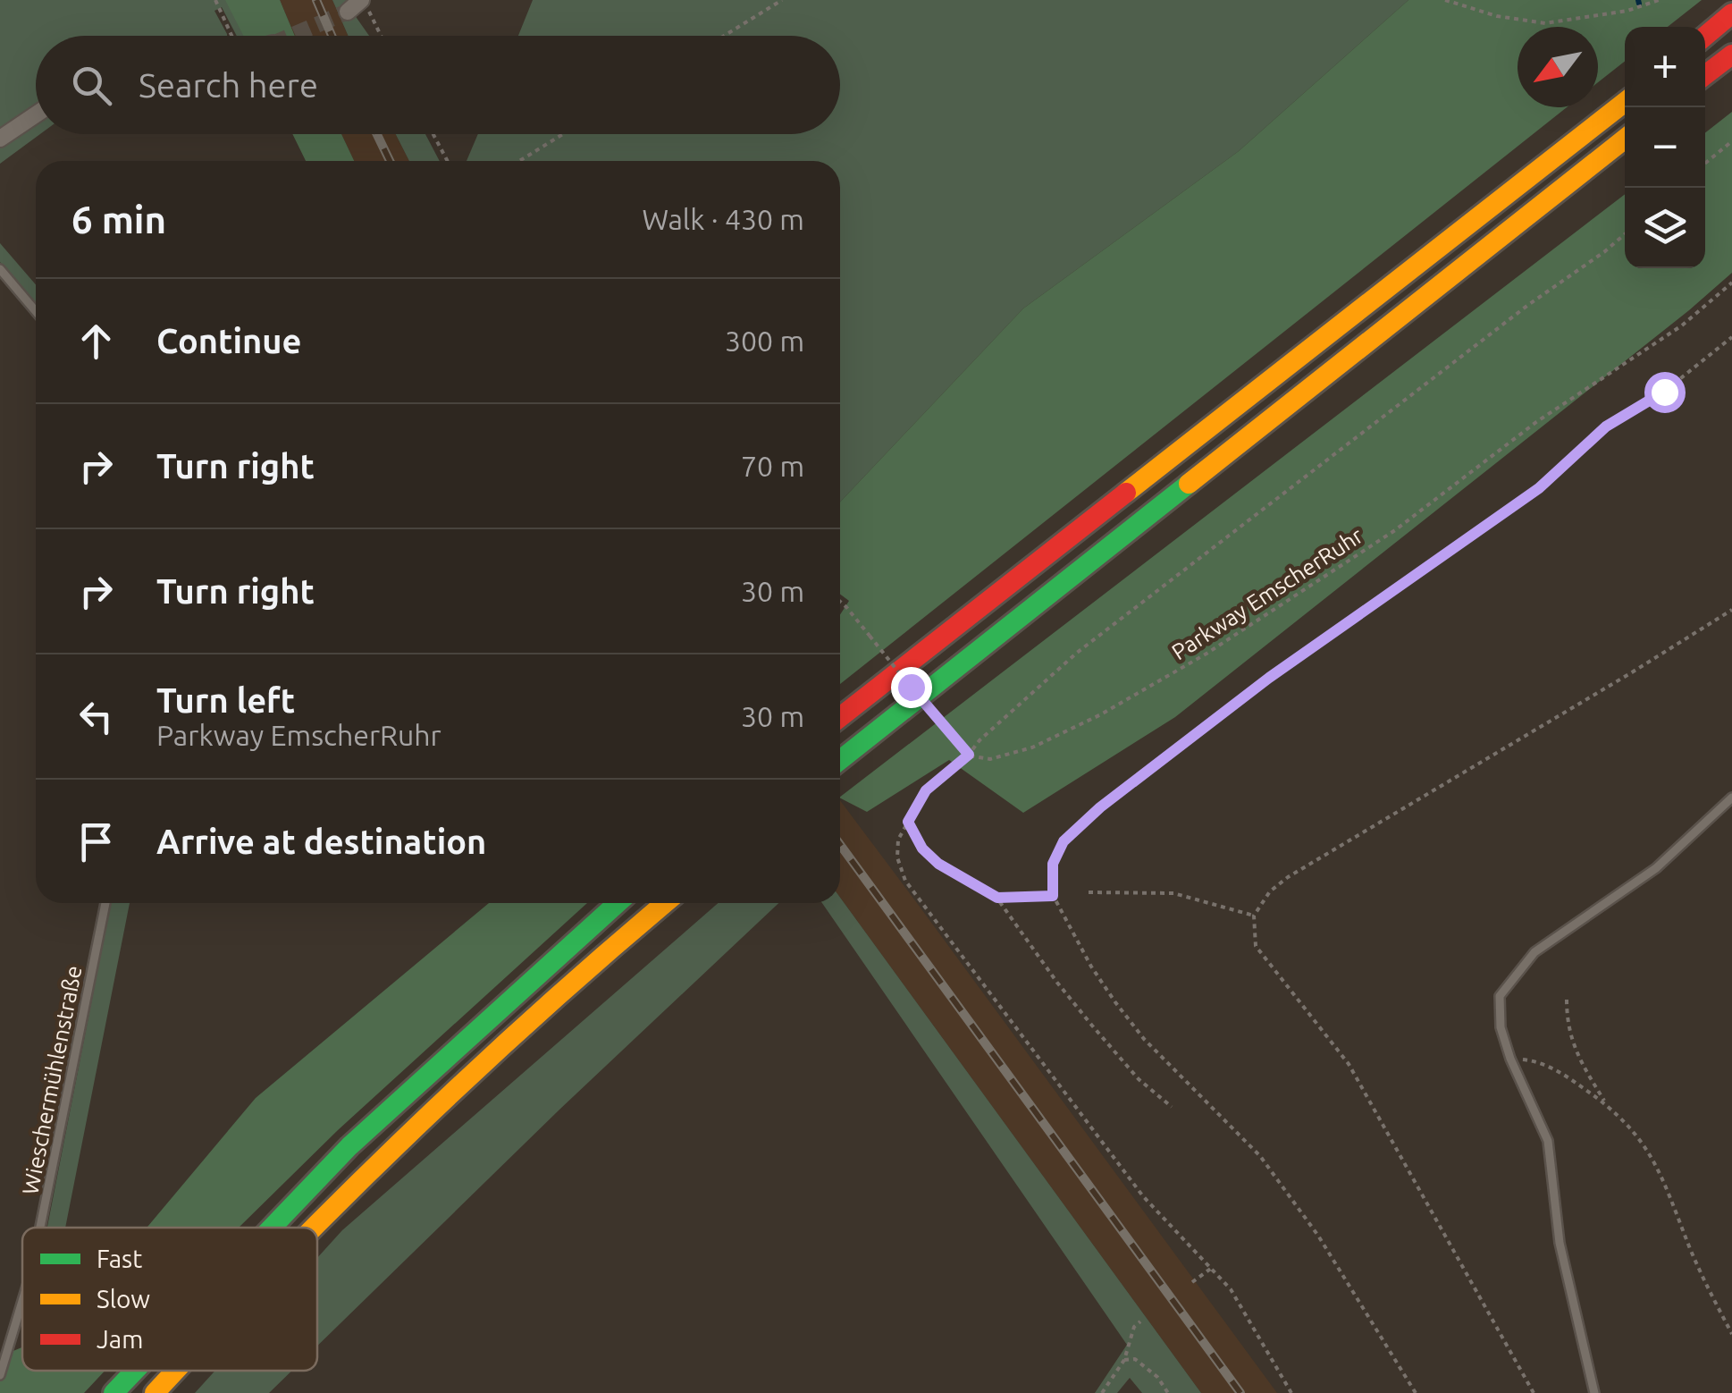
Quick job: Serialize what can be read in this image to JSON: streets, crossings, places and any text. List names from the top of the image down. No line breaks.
{"streets":{"lane":["Wieschermühlenstraße"],"path":["Parkway EmscherRuhr"]},"legend":["Fast","Slow","Jam"],"north":"bottom left","page":{"map_buttons":["+","−"],"search":"Search here","heading":["6 min","Walk · 430 m"],"list":[["Continue","300 m"],["Turn right","70 m"],["Turn right","30 m"],["Turn left","Parkway EmscherRuhr","30 m"],"Arrive at destination"]}}
